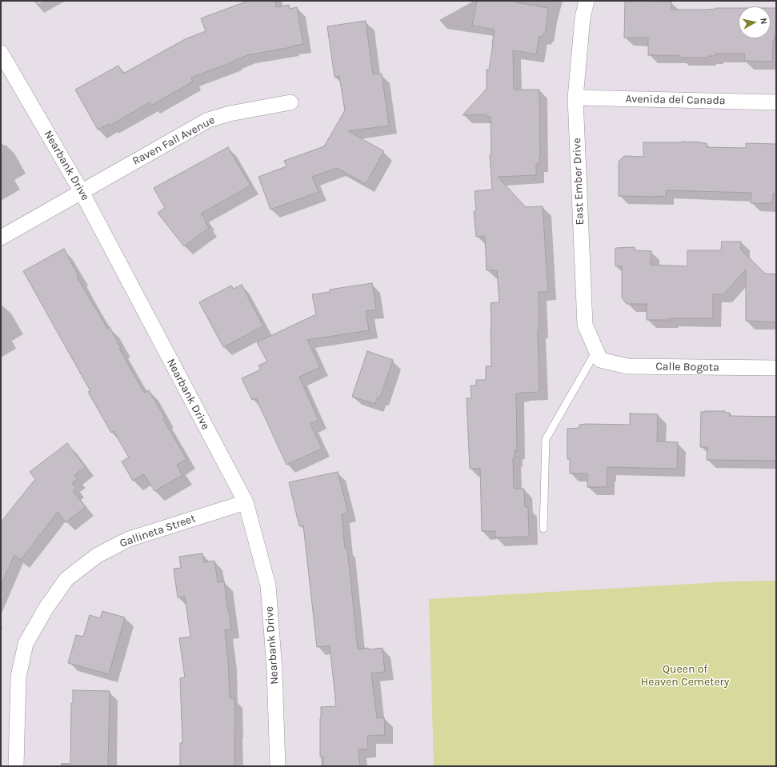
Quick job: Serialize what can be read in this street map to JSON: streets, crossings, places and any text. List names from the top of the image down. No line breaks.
{"streets":{"street":["Avenida del Canada","Raven Fall Avenue","Nearbank Drive","East Ember Drive","Calle Bogota","Gallineta Street"]},"crossings":[["Avenida del Canada","East Ember Drive"],["Raven Fall Avenue","Nearbank Drive"],["Nearbank Drive","Gallineta Street"],["East Ember Drive","Calle Bogota"]],"parks":["Queen of Heaven Cemetery"],"north":"right"}
